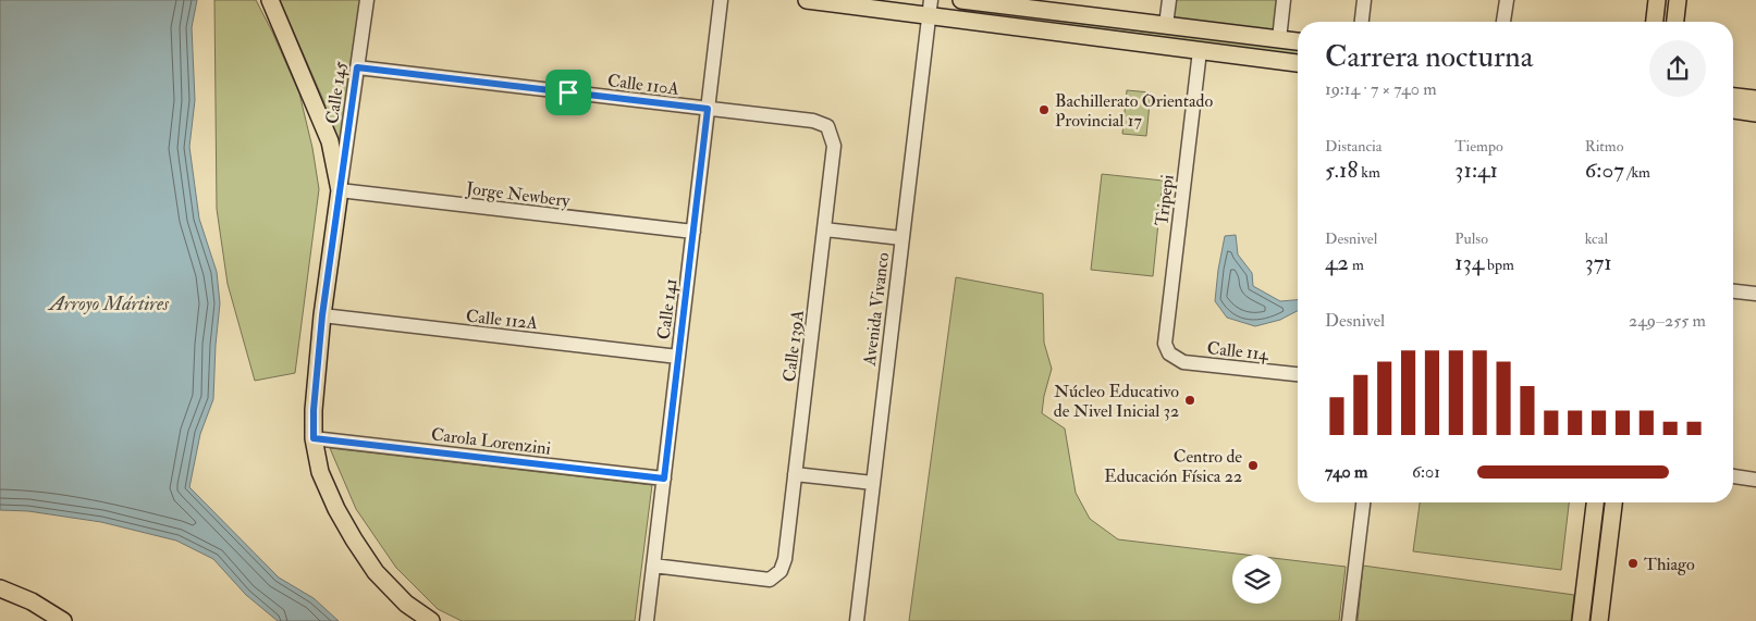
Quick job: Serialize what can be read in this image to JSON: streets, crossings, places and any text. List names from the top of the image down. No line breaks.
{"streets":{"street":["Calle 110A","Calle 145","Jorge Newbery","Tripepi","Calle 141","Avenida Vivanco","Calle 112A","Calle 139A","Calle 114","Carola Lorenzini"]},"crossings":[["Calle 110A","Calle 145"],["Calle 110A","Calle 141"],["Calle 110A","Calle 139A"],["Calle 145","Jorge Newbery"],["Jorge Newbery","Calle 141"],["Tripepi","Calle 114"],["Calle 141","Calle 112A"],["Calle 141","Calle 139A"],["Calle 141","Carola Lorenzini"]],"water":["Arroyo Mártires"],"places":["Bachillerato Orientado Provincial 17","Núcleo Educativo de Nivel Inicial 32","Centro de Educación Física 22","Thiago"],"page":{"heading":["Carrera nocturna","19:14 · 7 × 740 m"],"stats":[["Distancia","5.18 km"],["Tiempo","31:41"],["Ritmo","6:07 /km"],["Desnivel","42 m"],["Pulso","134 bpm"],["kcal","371"]],"chart":["Desnivel","249–255 m"],"list":[{"name":"740 m","note":"6:01"}]}}
